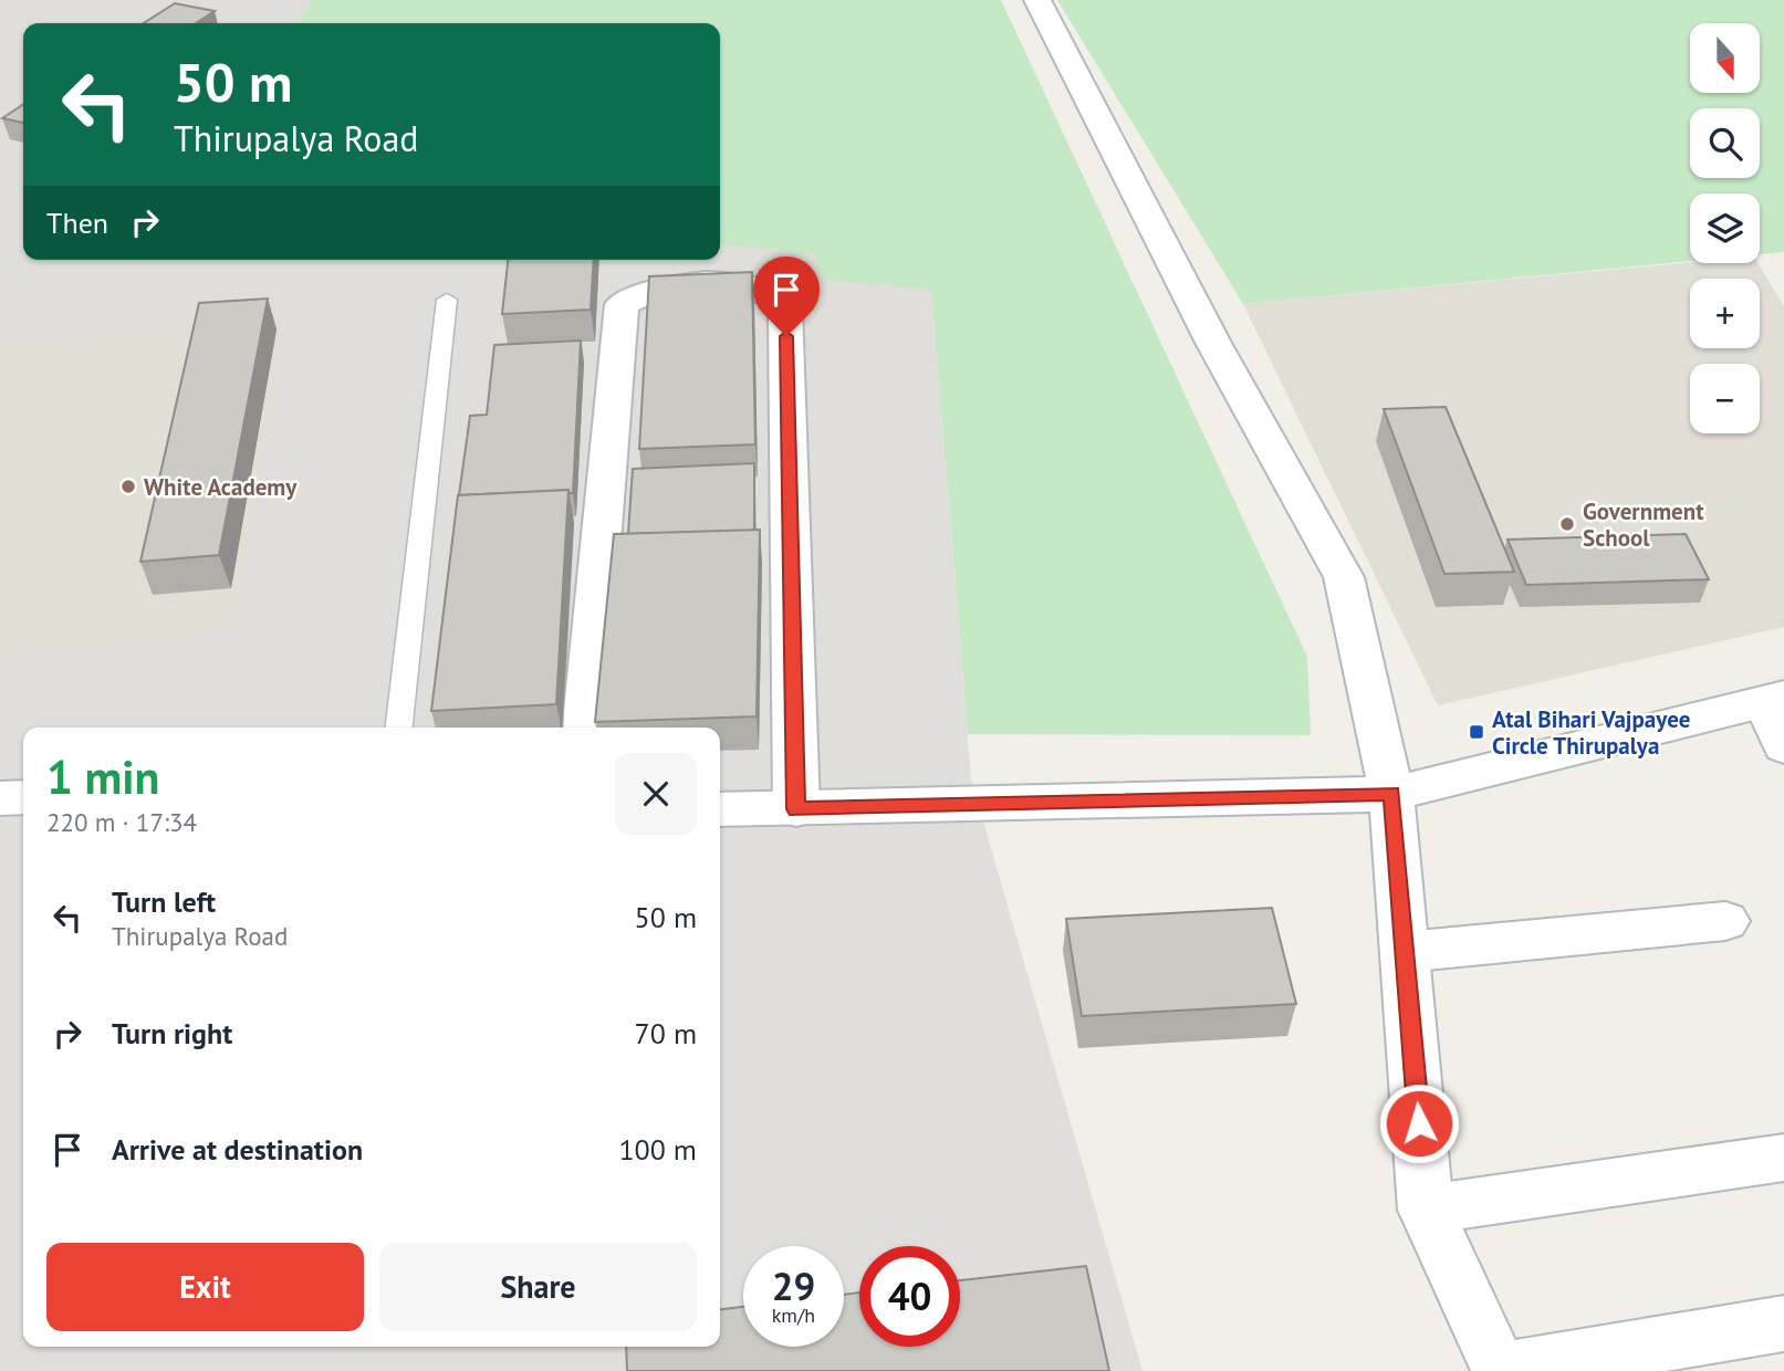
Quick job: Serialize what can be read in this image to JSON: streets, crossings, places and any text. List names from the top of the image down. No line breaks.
{"places":{"other":["White Academy","Government School"],"transit":["Atal Bihari Vajpayee Circle Thirupalya"]},"north":"bottom","page":{"map_buttons":["+","−"],"turn":["50 m","Thirupalya Road"],"then":"Then","heading":["1 min","220 m · 17:34"],"list":[{"name":"Turn left","note":"Thirupalya Road","value":"50 m"},{"name":"Turn right","value":"70 m"},{"name":"Arrive at destination","value":"100 m"}],"buttons":["Exit","Share"],"speed":"29 km/h","limit":"40"}}
